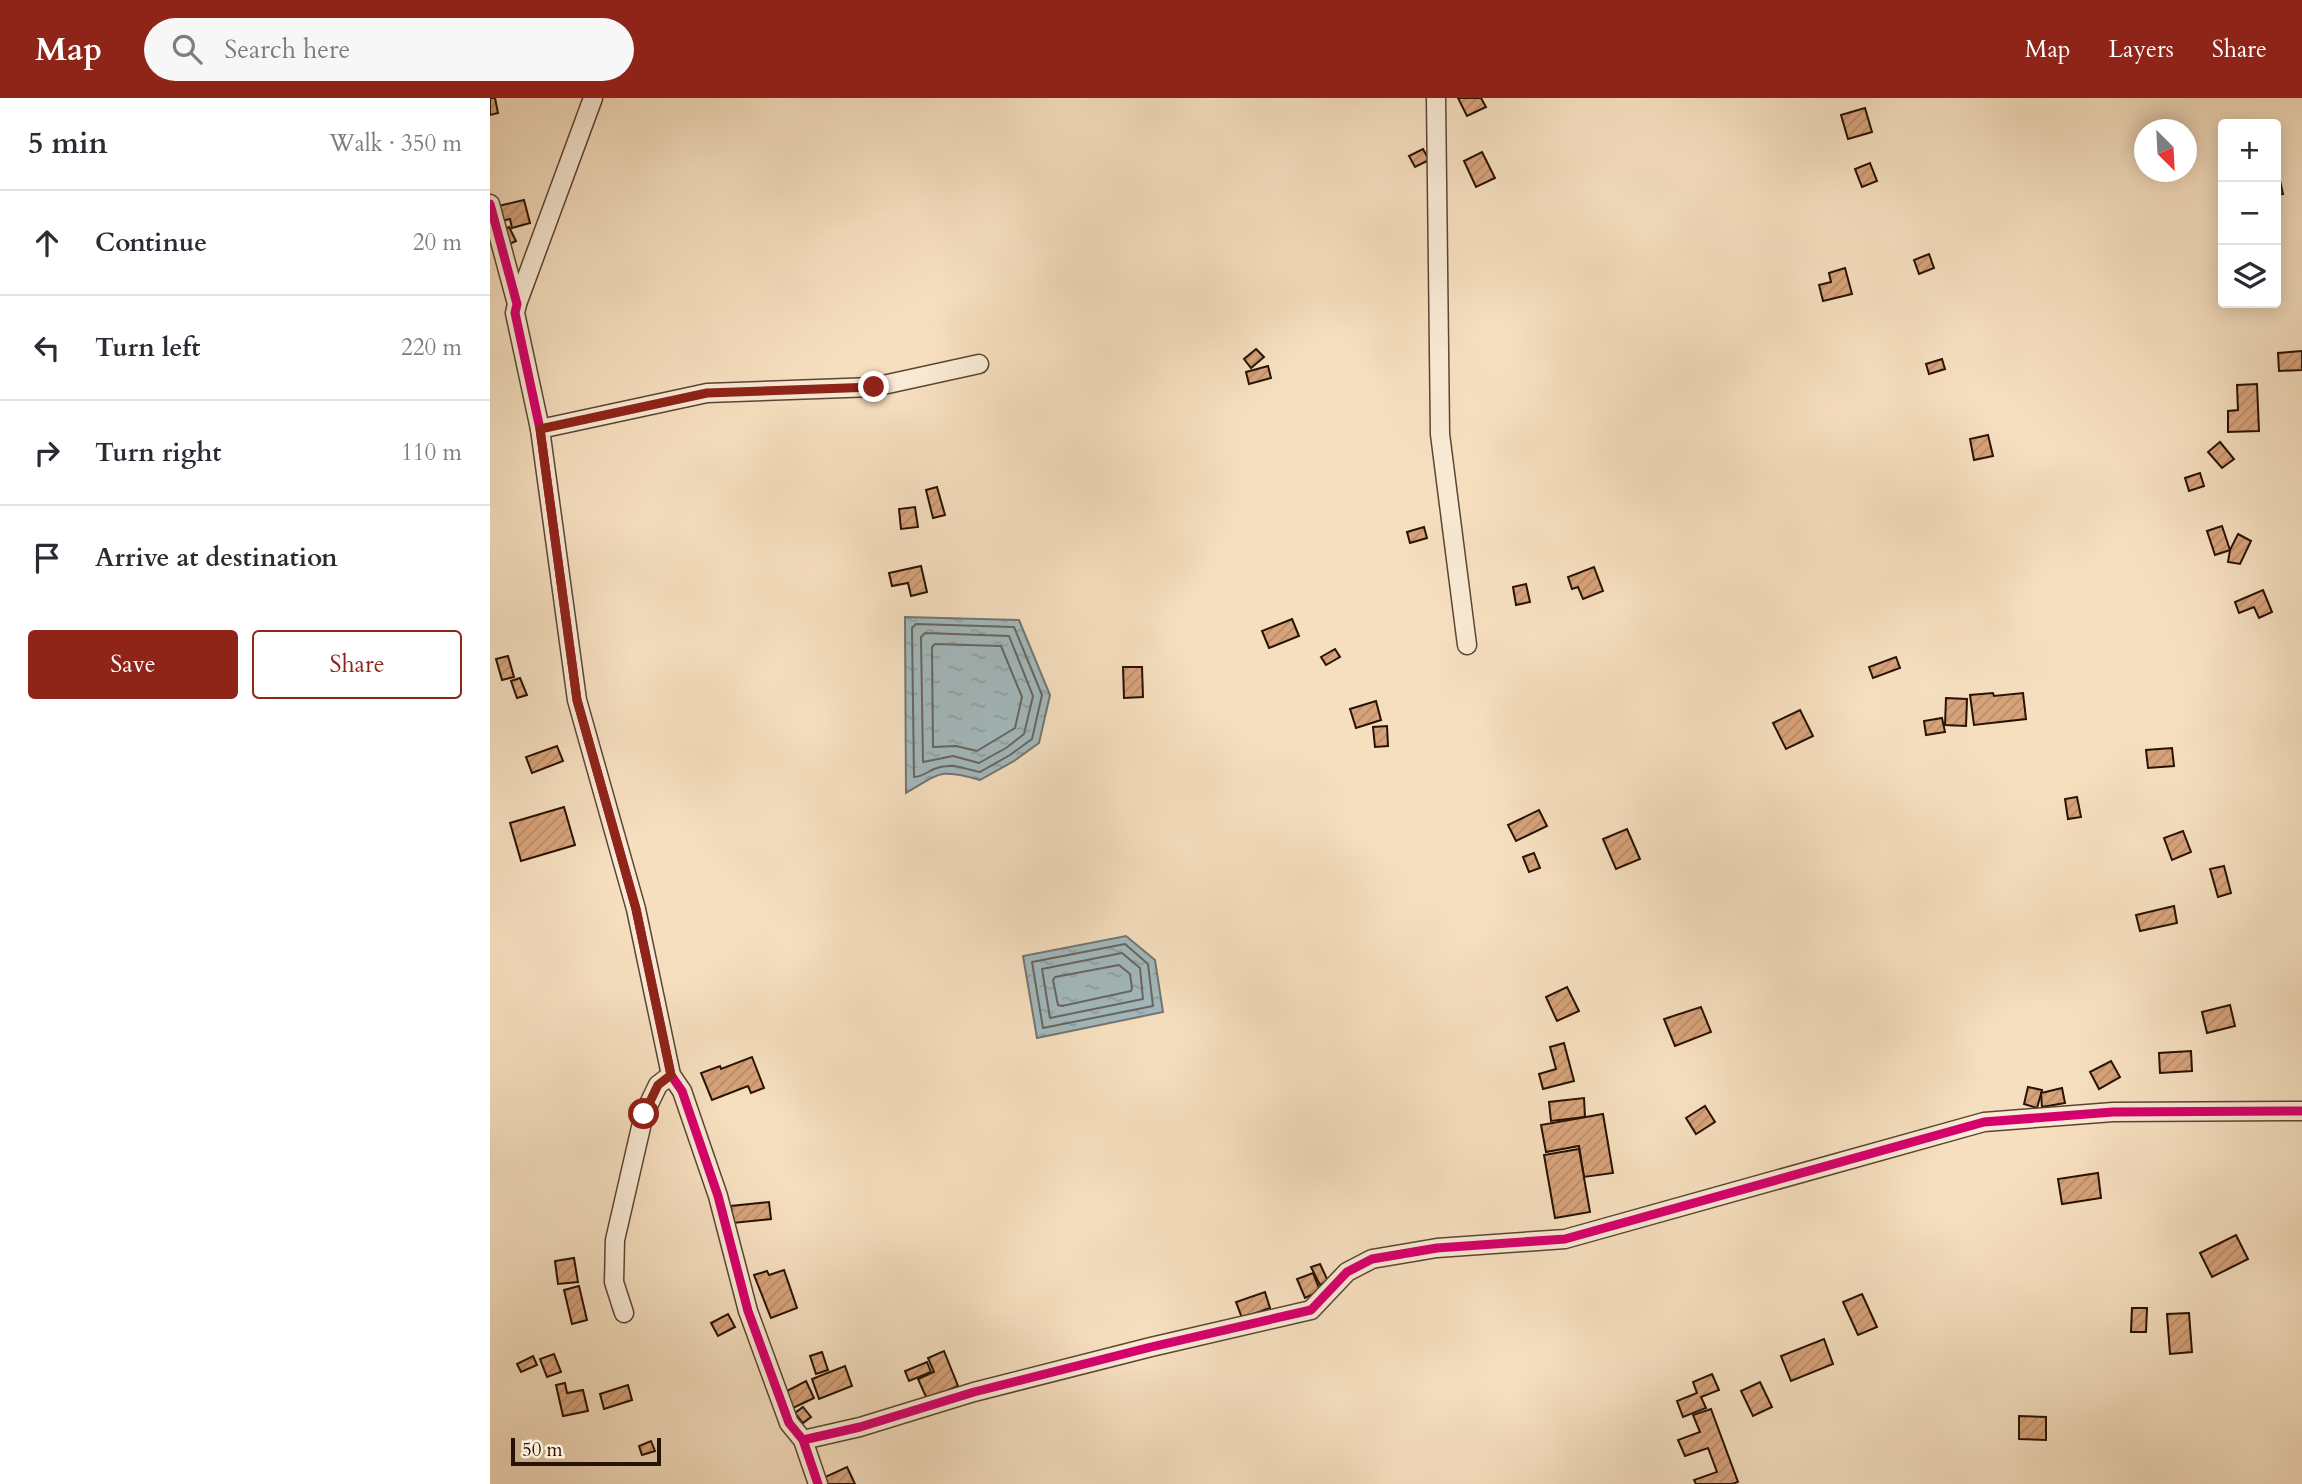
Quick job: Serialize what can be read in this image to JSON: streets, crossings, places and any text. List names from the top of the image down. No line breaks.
{"scale_bar":"50 m","north":"bottom right","page":{"header":"Map","search":"Search here","nav":["Map","Layers","Share"],"heading":["5 min","Walk · 350 m"],"map_buttons":["+","−"],"list":[["Continue","20 m"],["Turn left","220 m"],["Turn right","110 m"],"Arrive at destination"],"buttons":["Save","Share"],"scale":"50 m"}}
